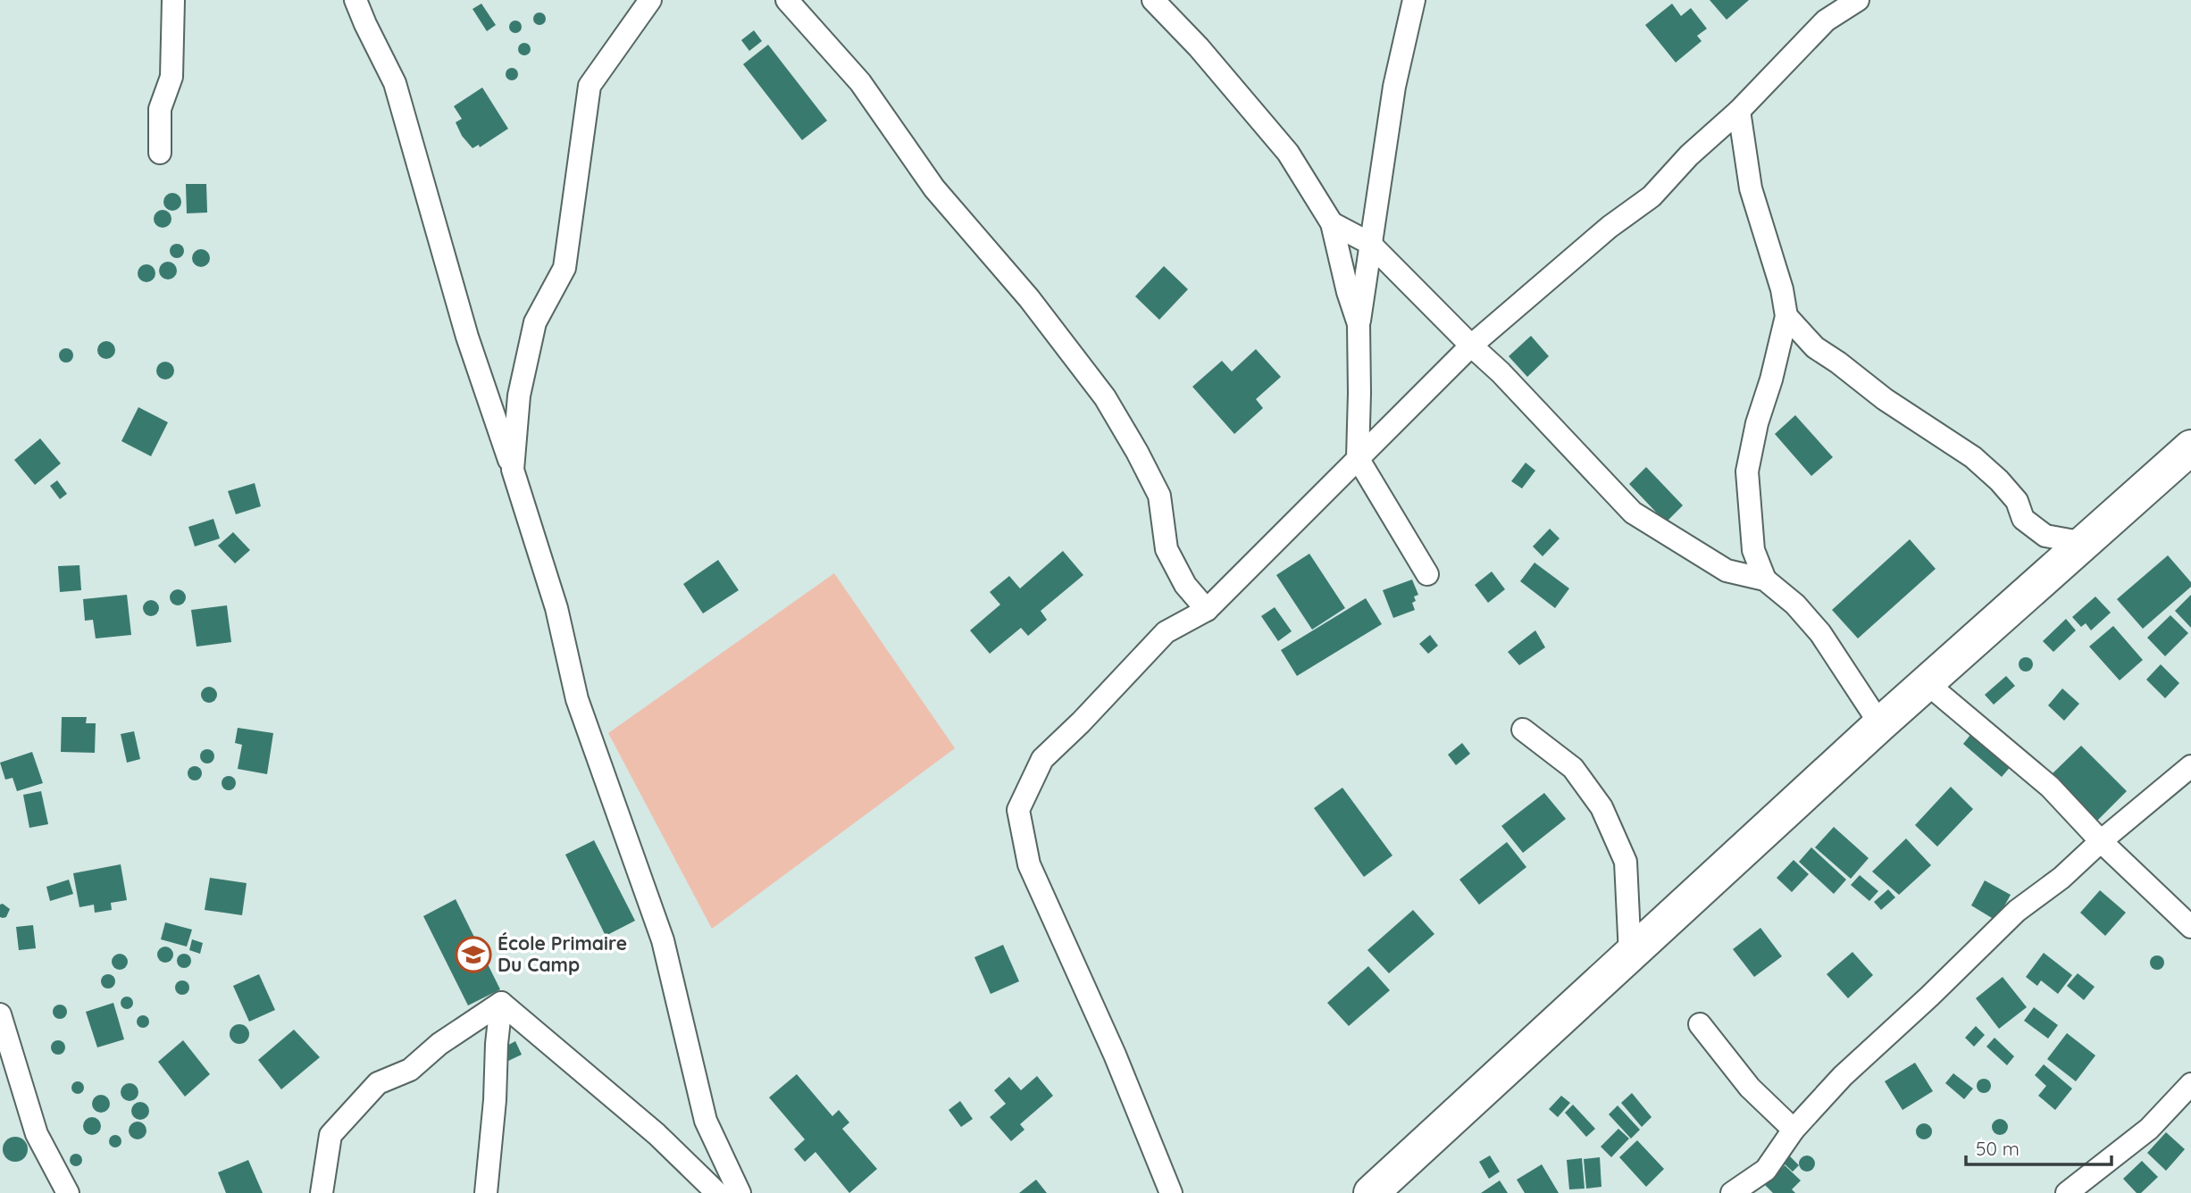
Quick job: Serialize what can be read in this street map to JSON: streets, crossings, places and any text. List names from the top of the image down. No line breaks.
{"places":{"school or university":["École Primaire Du Camp"]},"scale_bar":"50 m"}
